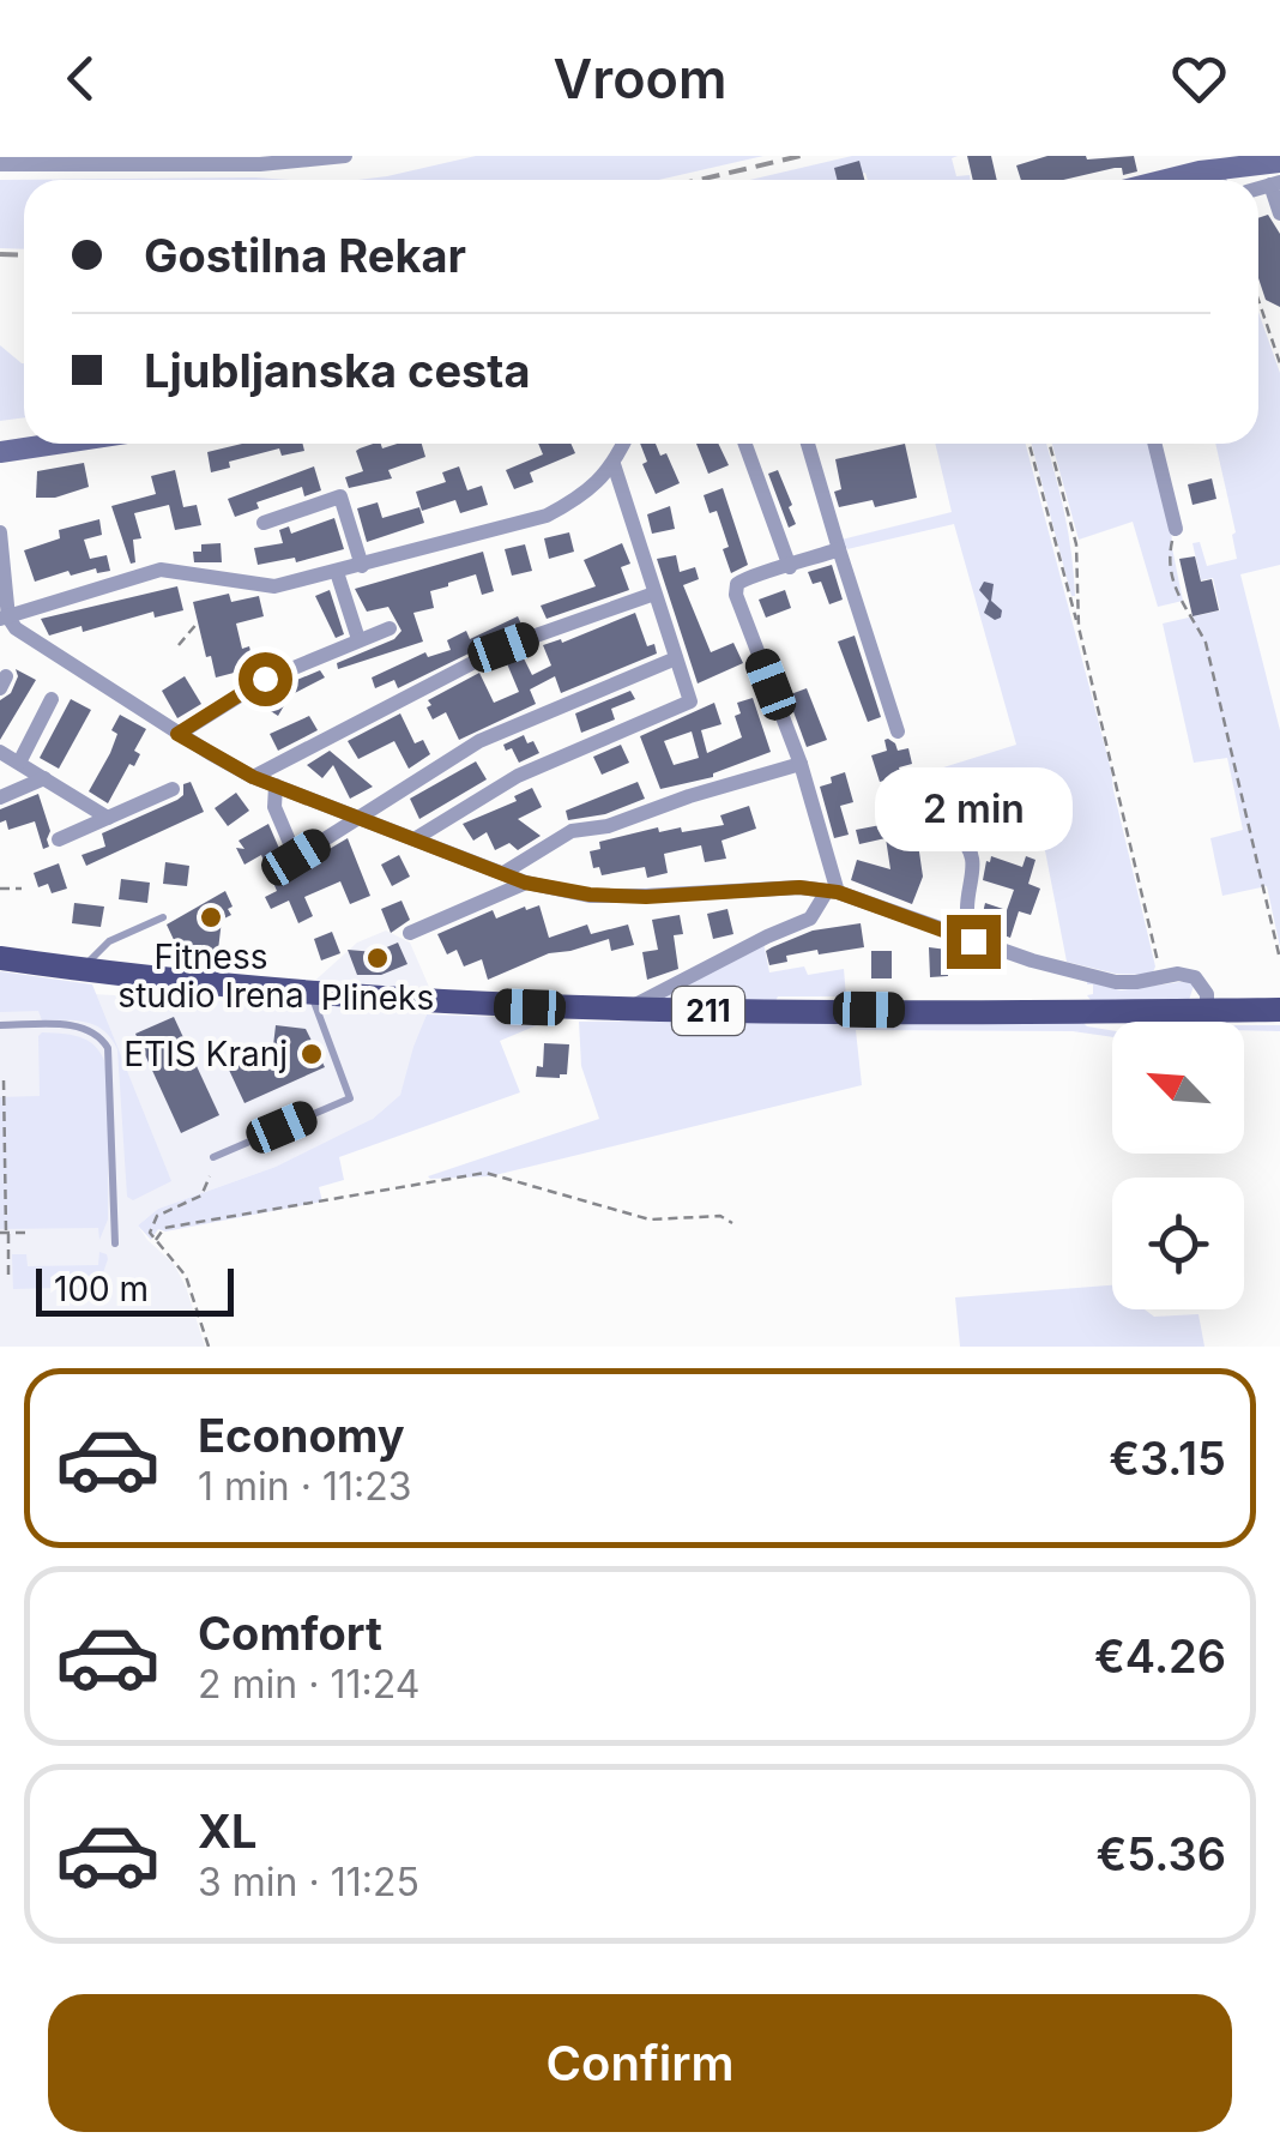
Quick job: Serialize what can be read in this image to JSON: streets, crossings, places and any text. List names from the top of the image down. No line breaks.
{"streets":{"main road":["211"]},"places":["Fitness studio Irena","Plineks","ETIS Kranj"],"scale_bar":"100 m","north":"top left","page":{"header":"Vroom","banner":["Gostilna Rekar","Ljubljanska cesta"],"bubble":"2 min","scale":"100 m","list":[{"name":"Economy","note":"1 min · 11:23","value":"€3.15"},{"name":"Comfort","note":"2 min · 11:24","value":"€4.26"},{"name":"XL","note":"3 min · 11:25","value":"€5.36"}],"buttons":"Confirm"}}
